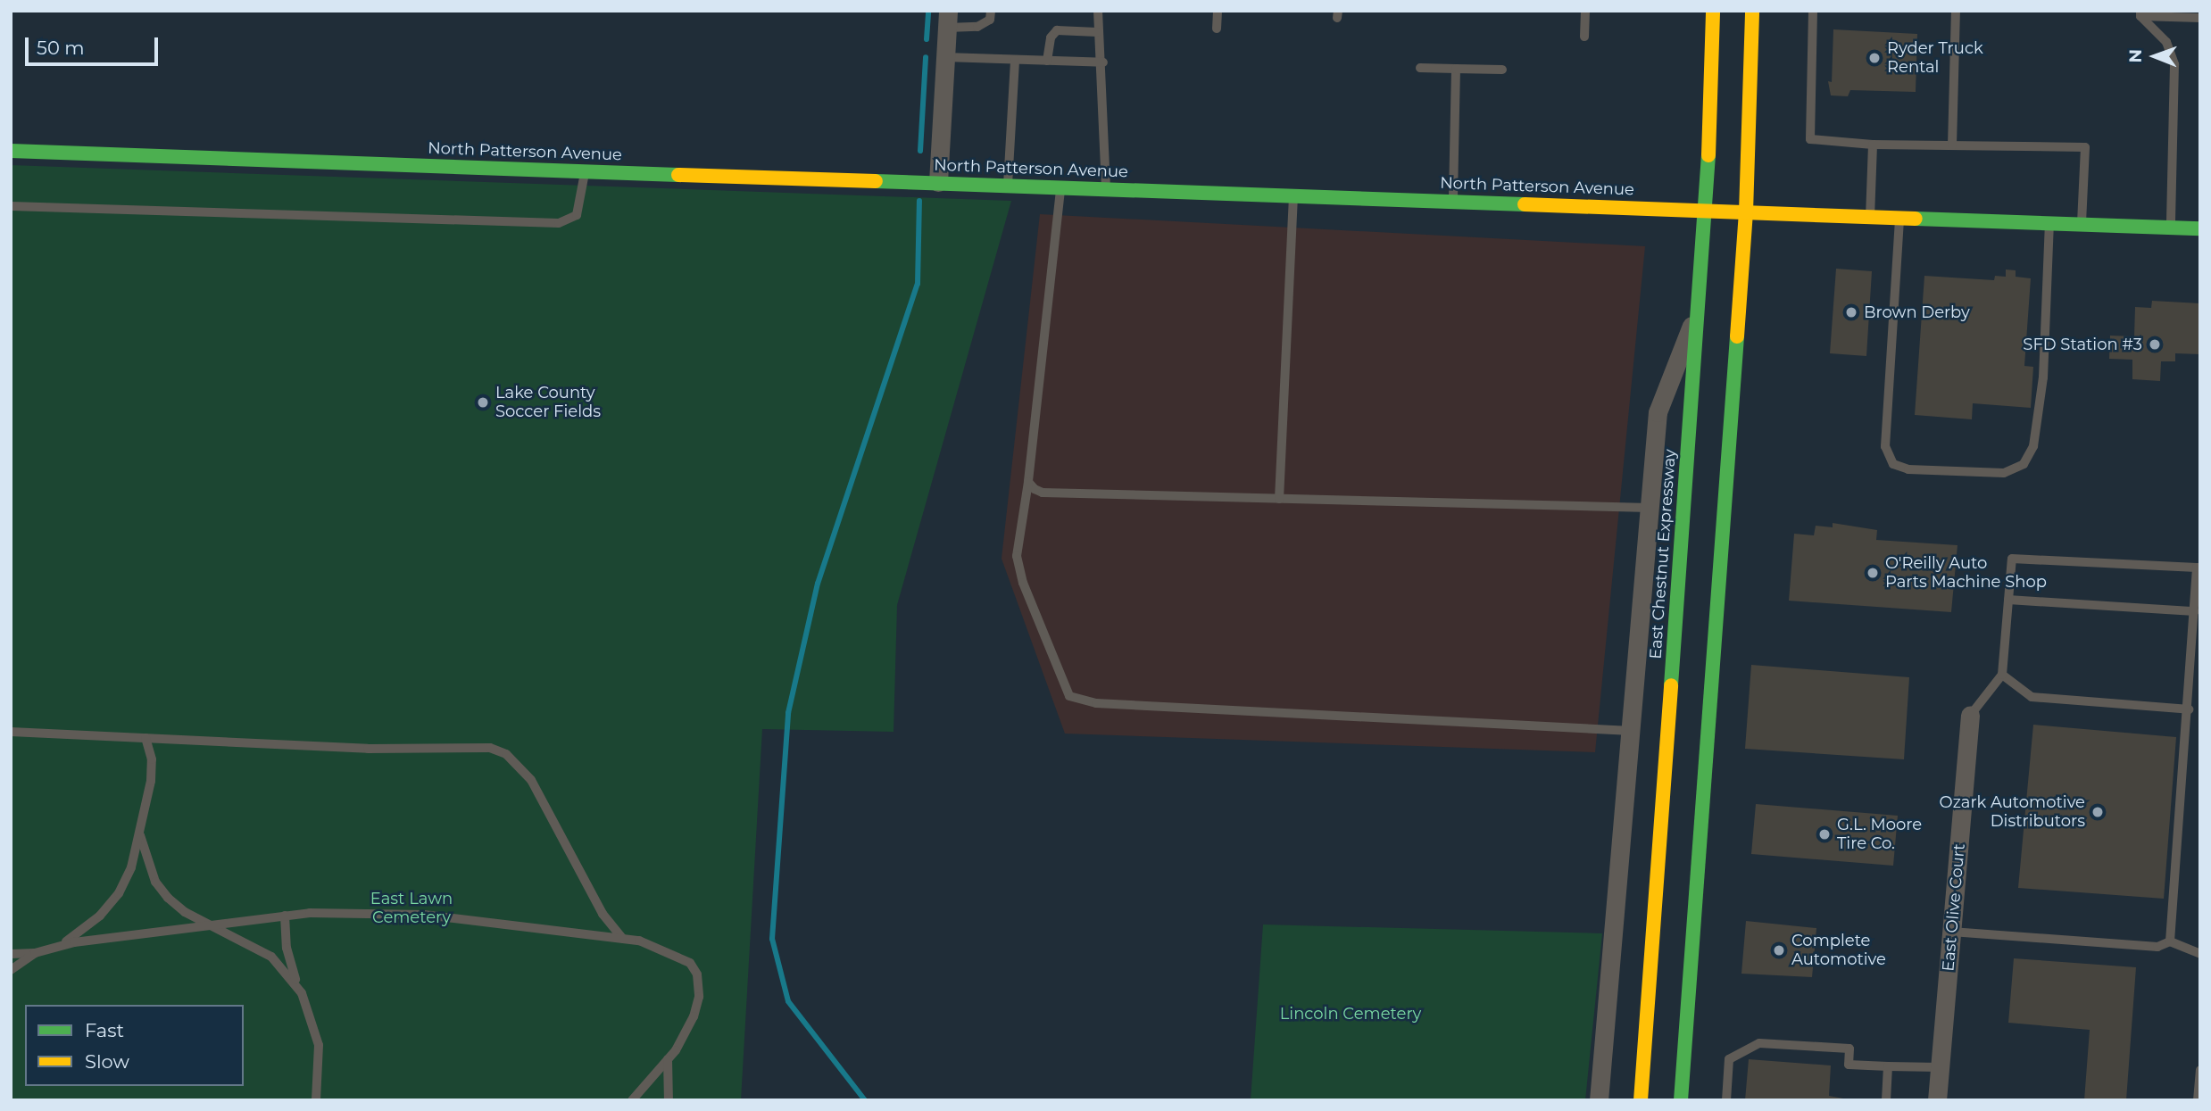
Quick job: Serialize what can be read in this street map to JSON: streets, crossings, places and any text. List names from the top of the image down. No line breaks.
{"streets":{"street":["North Patterson Avenue","East Chestnut Expressway","East Olive Court"]},"crossings":[["North Patterson Avenue","East Chestnut Expressway"]],"parks":["East Lawn Cemetery","Lincoln Cemetery"],"places":["Ryder Truck Rental","Brown Derby","SFD Station #3","Lake County Soccer Fields","O'Reilly Auto Parts Machine Shop","Ozark Automotive Distributors","G.L. Moore Tire Co.","Complete Automotive"],"legend":["Fast","Slow"],"scale_bar":"50 m","north":"left"}
